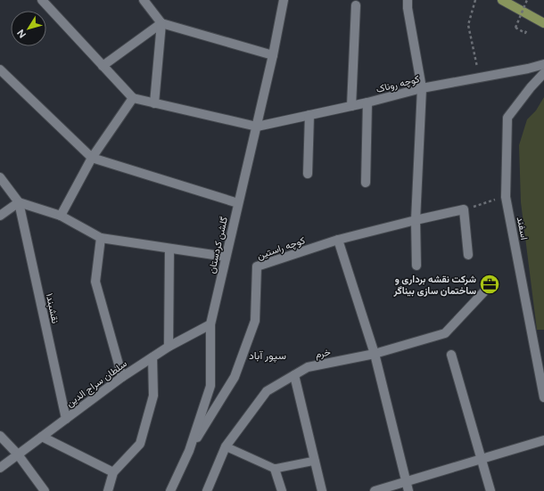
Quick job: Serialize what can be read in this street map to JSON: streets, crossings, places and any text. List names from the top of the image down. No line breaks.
{"streets":{"street":["کوچه روناک","اسفند","گلشن کردستان","کوچه راستین","نقشبند۱","خرم","سلطان سراج الدین"]},"crossings":[["کوچه روناک","گلشن کردستان"],["گلشن کردستان","کوچه راستین"],["گلشن کردستان","سلطان سراج الدین"],["نقشبند۱","سلطان سراج الدین"]],"districts":["سپور آباد"],"places":{"office":["شرکت نقشه برداری و ساختمان سازی بیناگر"]},"north":"bottom left"}
